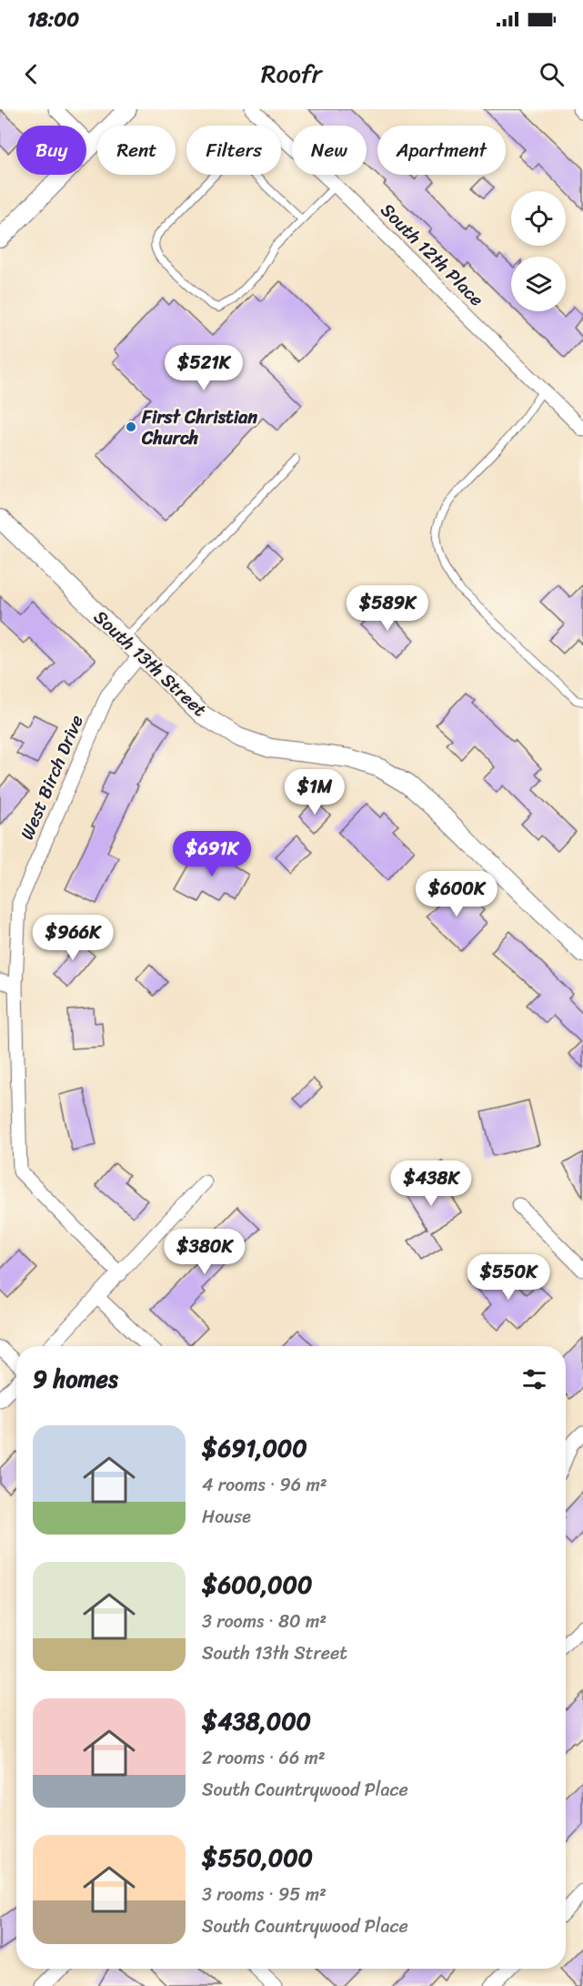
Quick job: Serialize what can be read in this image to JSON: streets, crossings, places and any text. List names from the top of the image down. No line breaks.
{"streets":{"street":["South 12th Place","South 13th Street","West Birch Drive"]},"crossings":[["South 13th Street","West Birch Drive"]],"places":["First Christian Church"],"page":{"status":"18:00","header":"Roofr","chip":["Buy","Rent","Filters","New","Apartment"],"price":["$521K","$589K","$1M","$691K","$600K","$966K","$438K","$380K","$550K"],"heading":"9 homes","list":[{"name":"$691,000","note":"4 rooms · 96 m² · House"},{"name":"$600,000","note":"3 rooms · 80 m² · South 13th Street"},{"name":"$438,000","note":"2 rooms · 66 m² · South Countrywood Place"},{"name":"$550,000","note":"3 rooms · 95 m² · South Countrywood Place"}]}}
